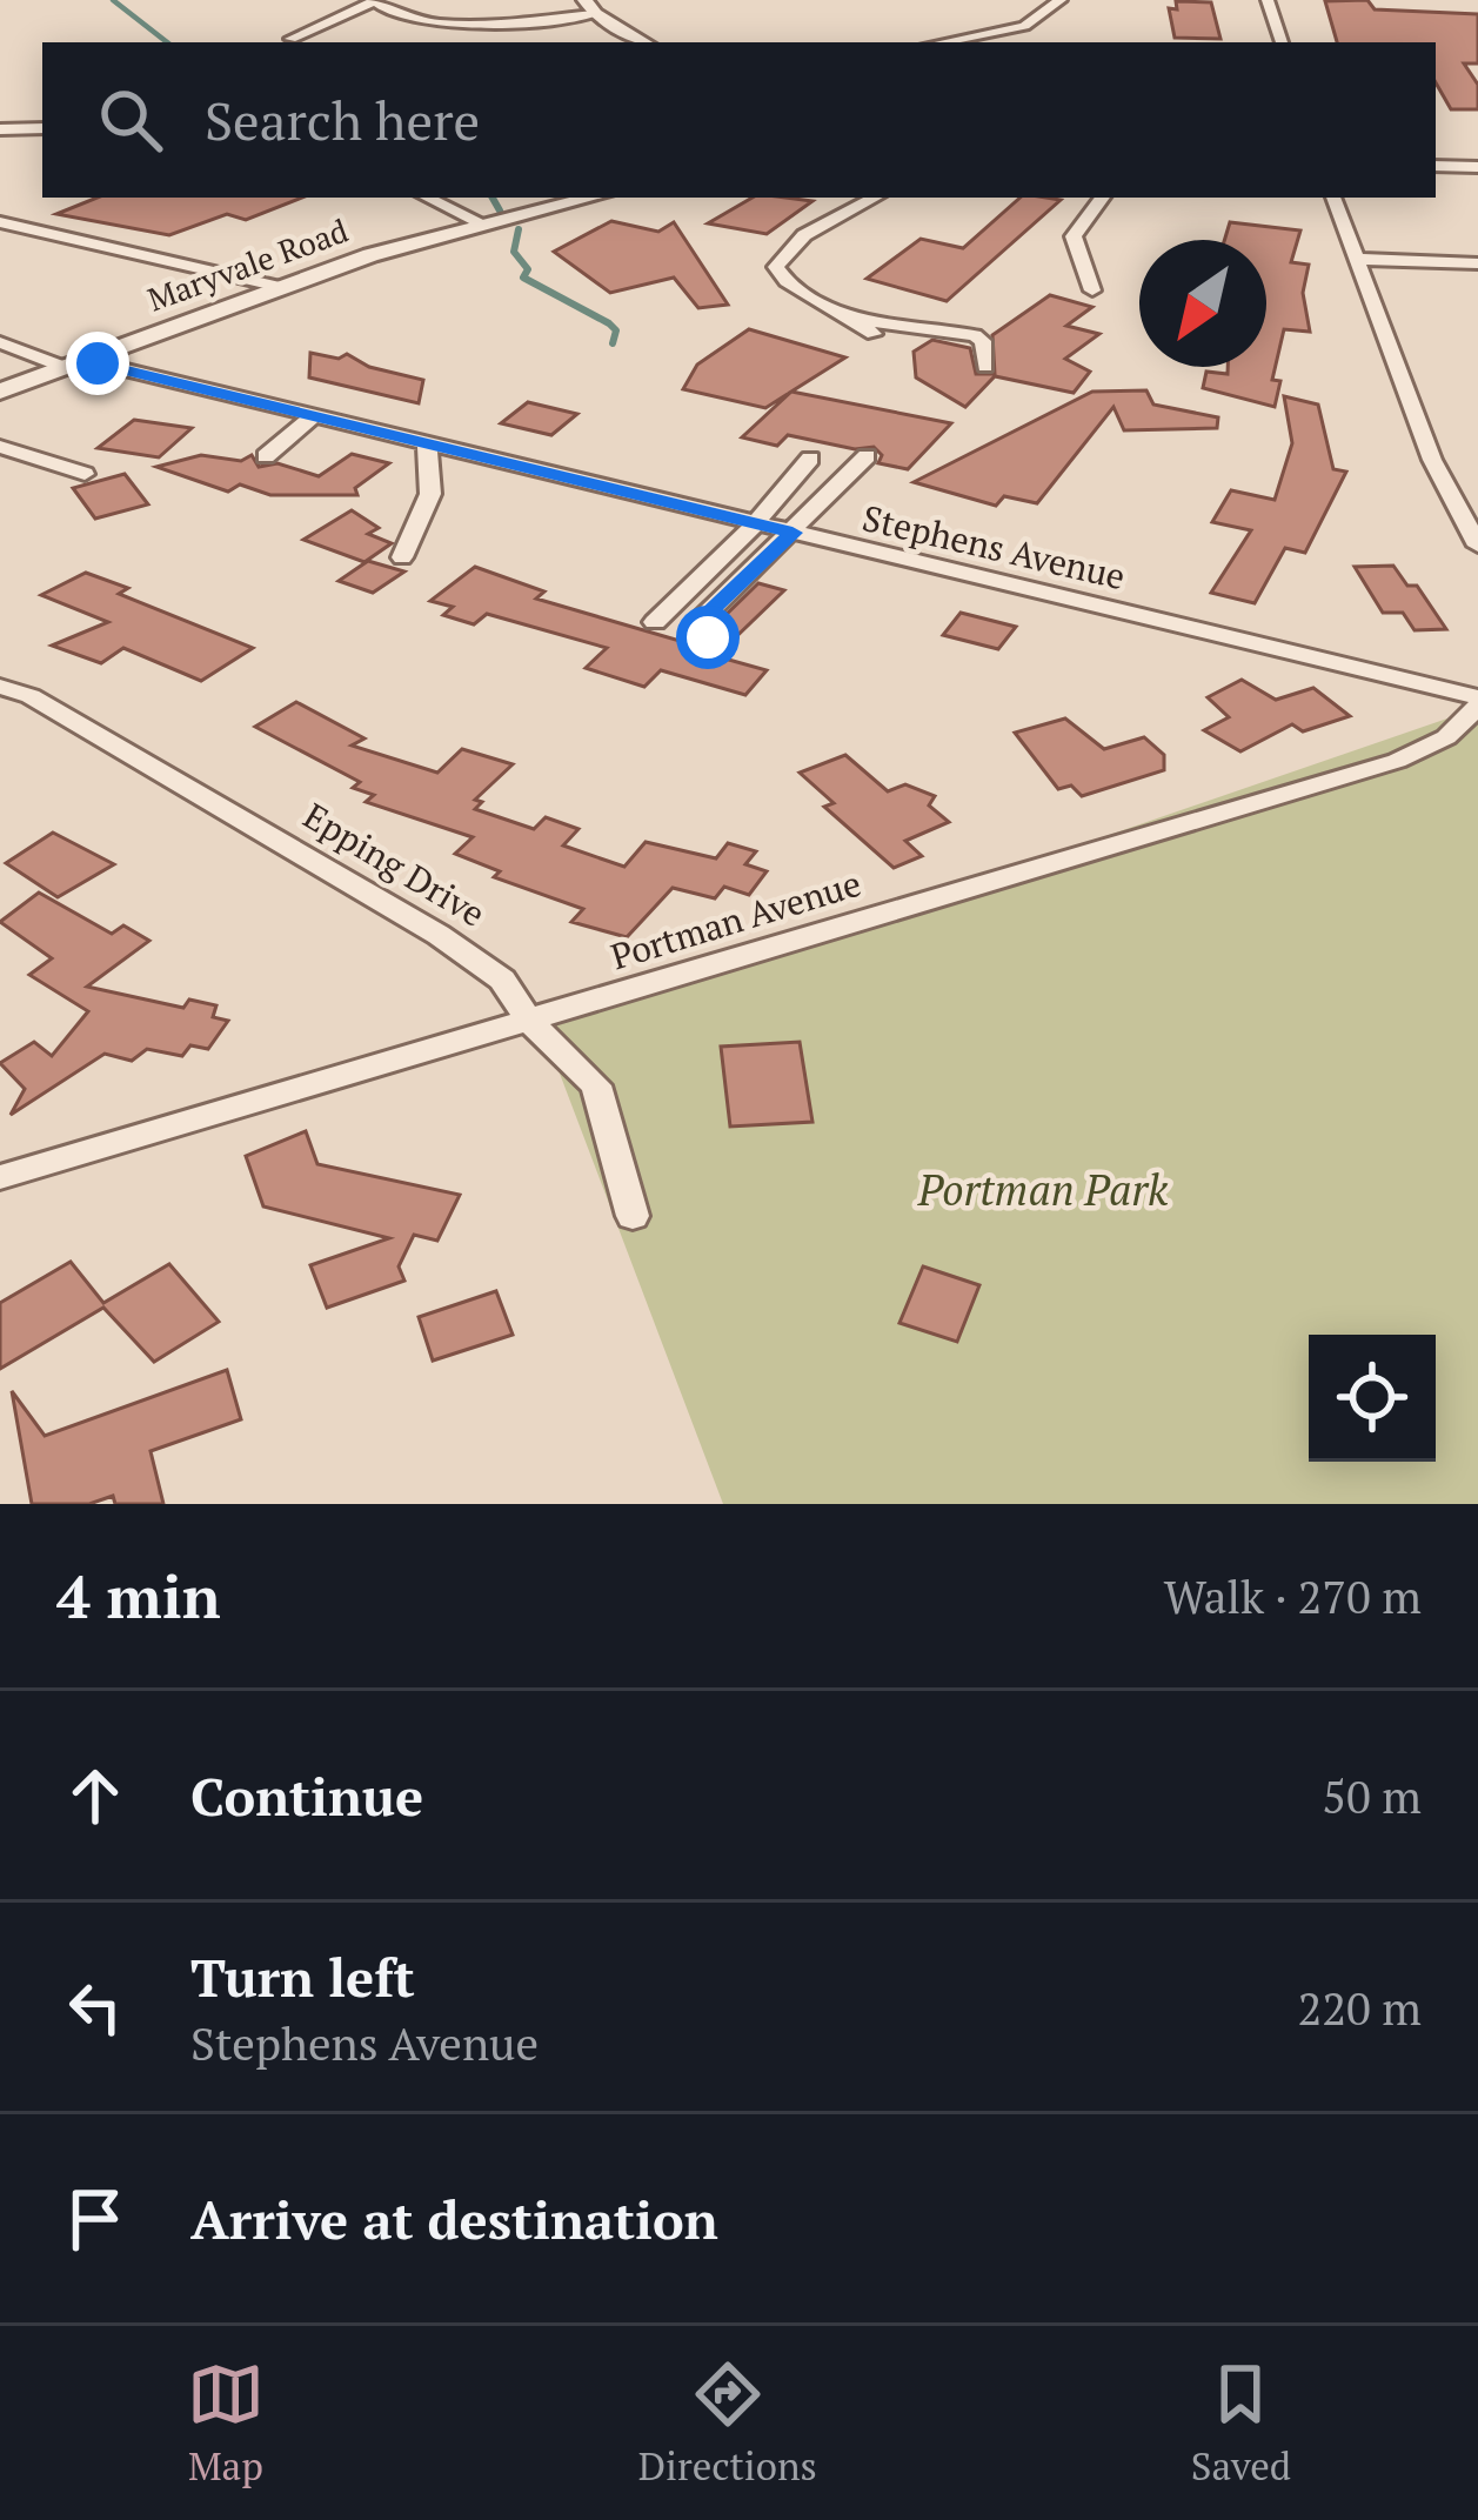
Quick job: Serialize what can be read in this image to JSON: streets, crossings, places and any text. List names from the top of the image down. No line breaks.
{"streets":{"street":["Maryvale Road","Stephens Avenue","Epping Drive","Portman Avenue"]},"crossings":[["Maryvale Road","Stephens Avenue"],["Stephens Avenue","Portman Avenue"],["Epping Drive","Portman Avenue"]],"parks":["Portman Park"],"north":"bottom left","page":{"search":"Search here","heading":["4 min","Walk · 270 m"],"list":[["Continue","50 m"],["Turn left","Stephens Avenue","220 m"],"Arrive at destination"],"nav":["Map","Directions","Saved"]}}
